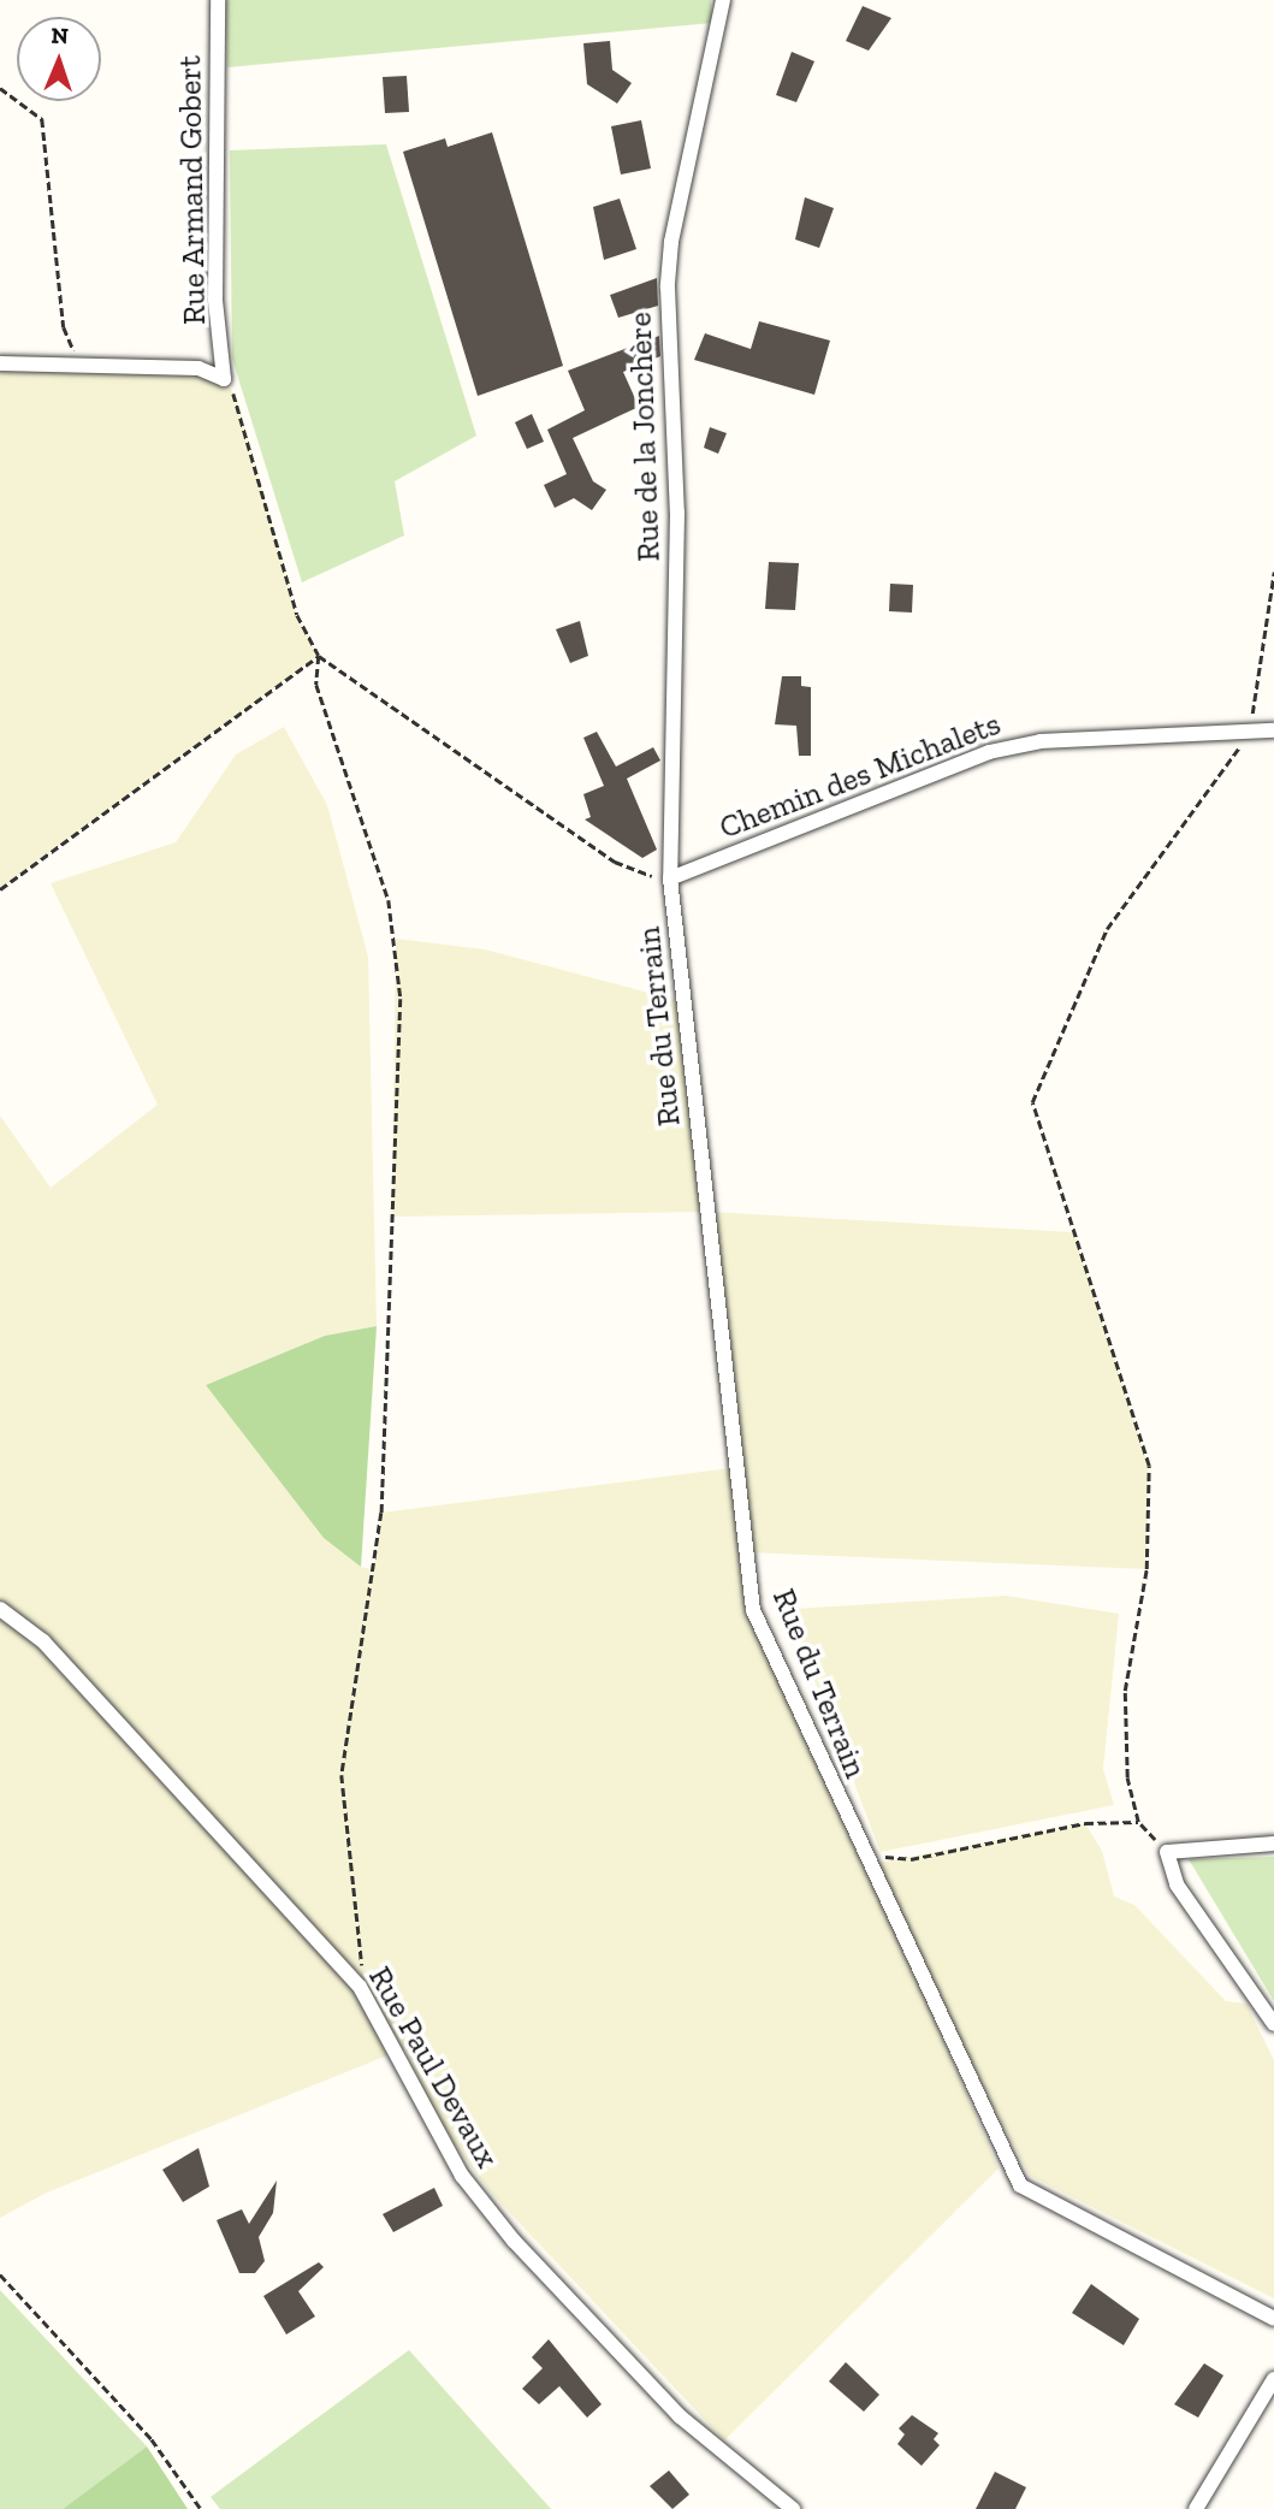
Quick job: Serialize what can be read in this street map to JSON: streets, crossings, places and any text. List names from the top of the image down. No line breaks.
{"streets":{"street":["Rue Armand Gobert","Rue de la Jonchère","Chemin des Michalets","Rue du Terrain","Rue Paul Devaux"]},"crossings":[["Rue de la Jonchère","Chemin des Michalets"],["Rue de la Jonchère","Rue du Terrain"],["Chemin des Michalets","Rue du Terrain"]],"north":"top"}
